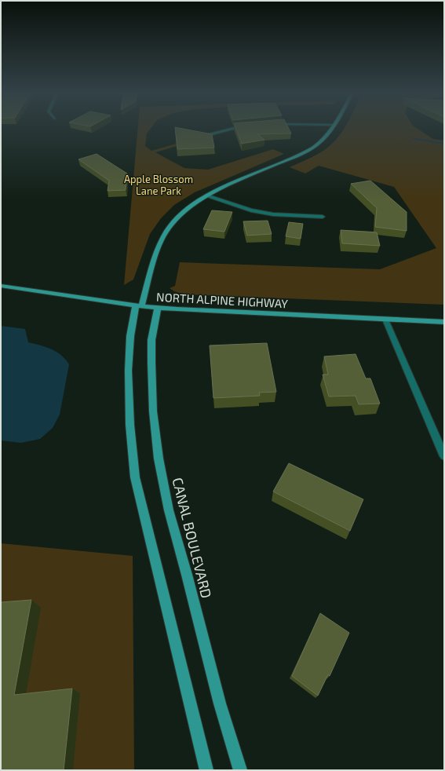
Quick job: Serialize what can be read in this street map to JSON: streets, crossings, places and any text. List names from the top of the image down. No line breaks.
{"streets":{"main road":["NORTH ALPINE HIGHWAY","CANAL BOULEVARD"]},"crossings":[["NORTH ALPINE HIGHWAY","CANAL BOULEVARD"]],"parks":["Apple Blossom Lane Park"]}
